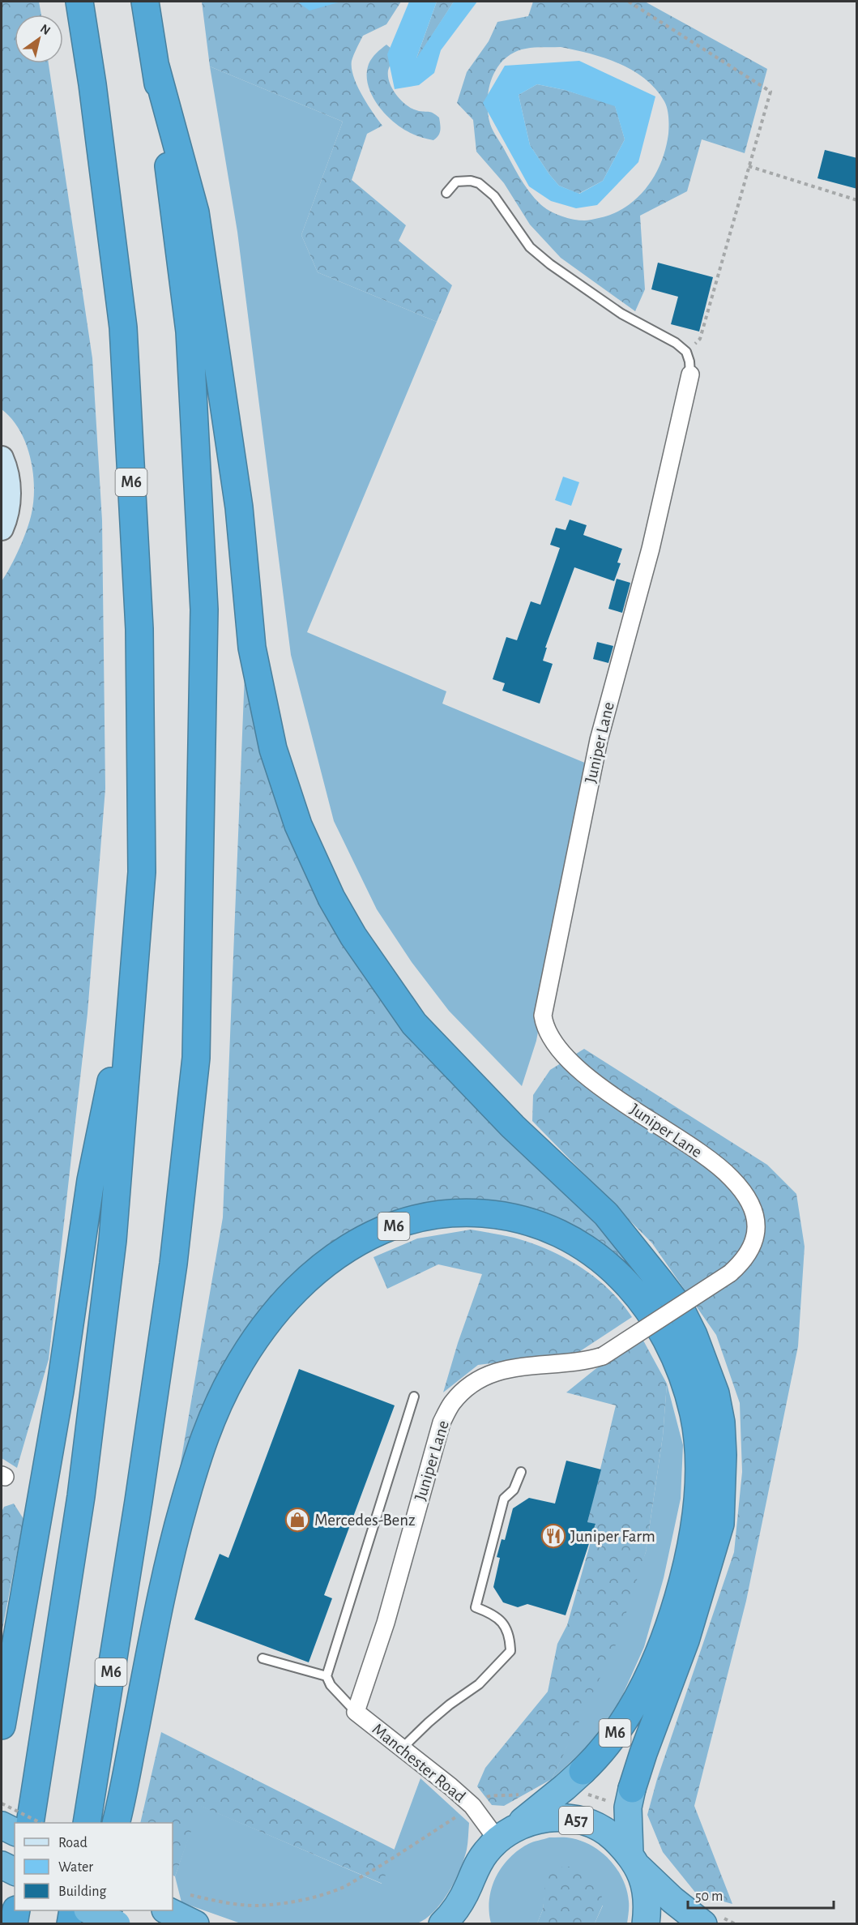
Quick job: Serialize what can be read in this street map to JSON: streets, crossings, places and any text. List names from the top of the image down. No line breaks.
{"streets":{"highway":["M6","A57"],"street":["Juniper Lane","Manchester Road"]},"crossings":[["Juniper Lane","Manchester Road"],["Manchester Road","A57"]],"places":{"shop":["Mercedes-Benz"],"restaurant":["Juniper Farm"]},"legend":["Road","Water","Building"],"scale_bar":"50 m","north":"top right"}
